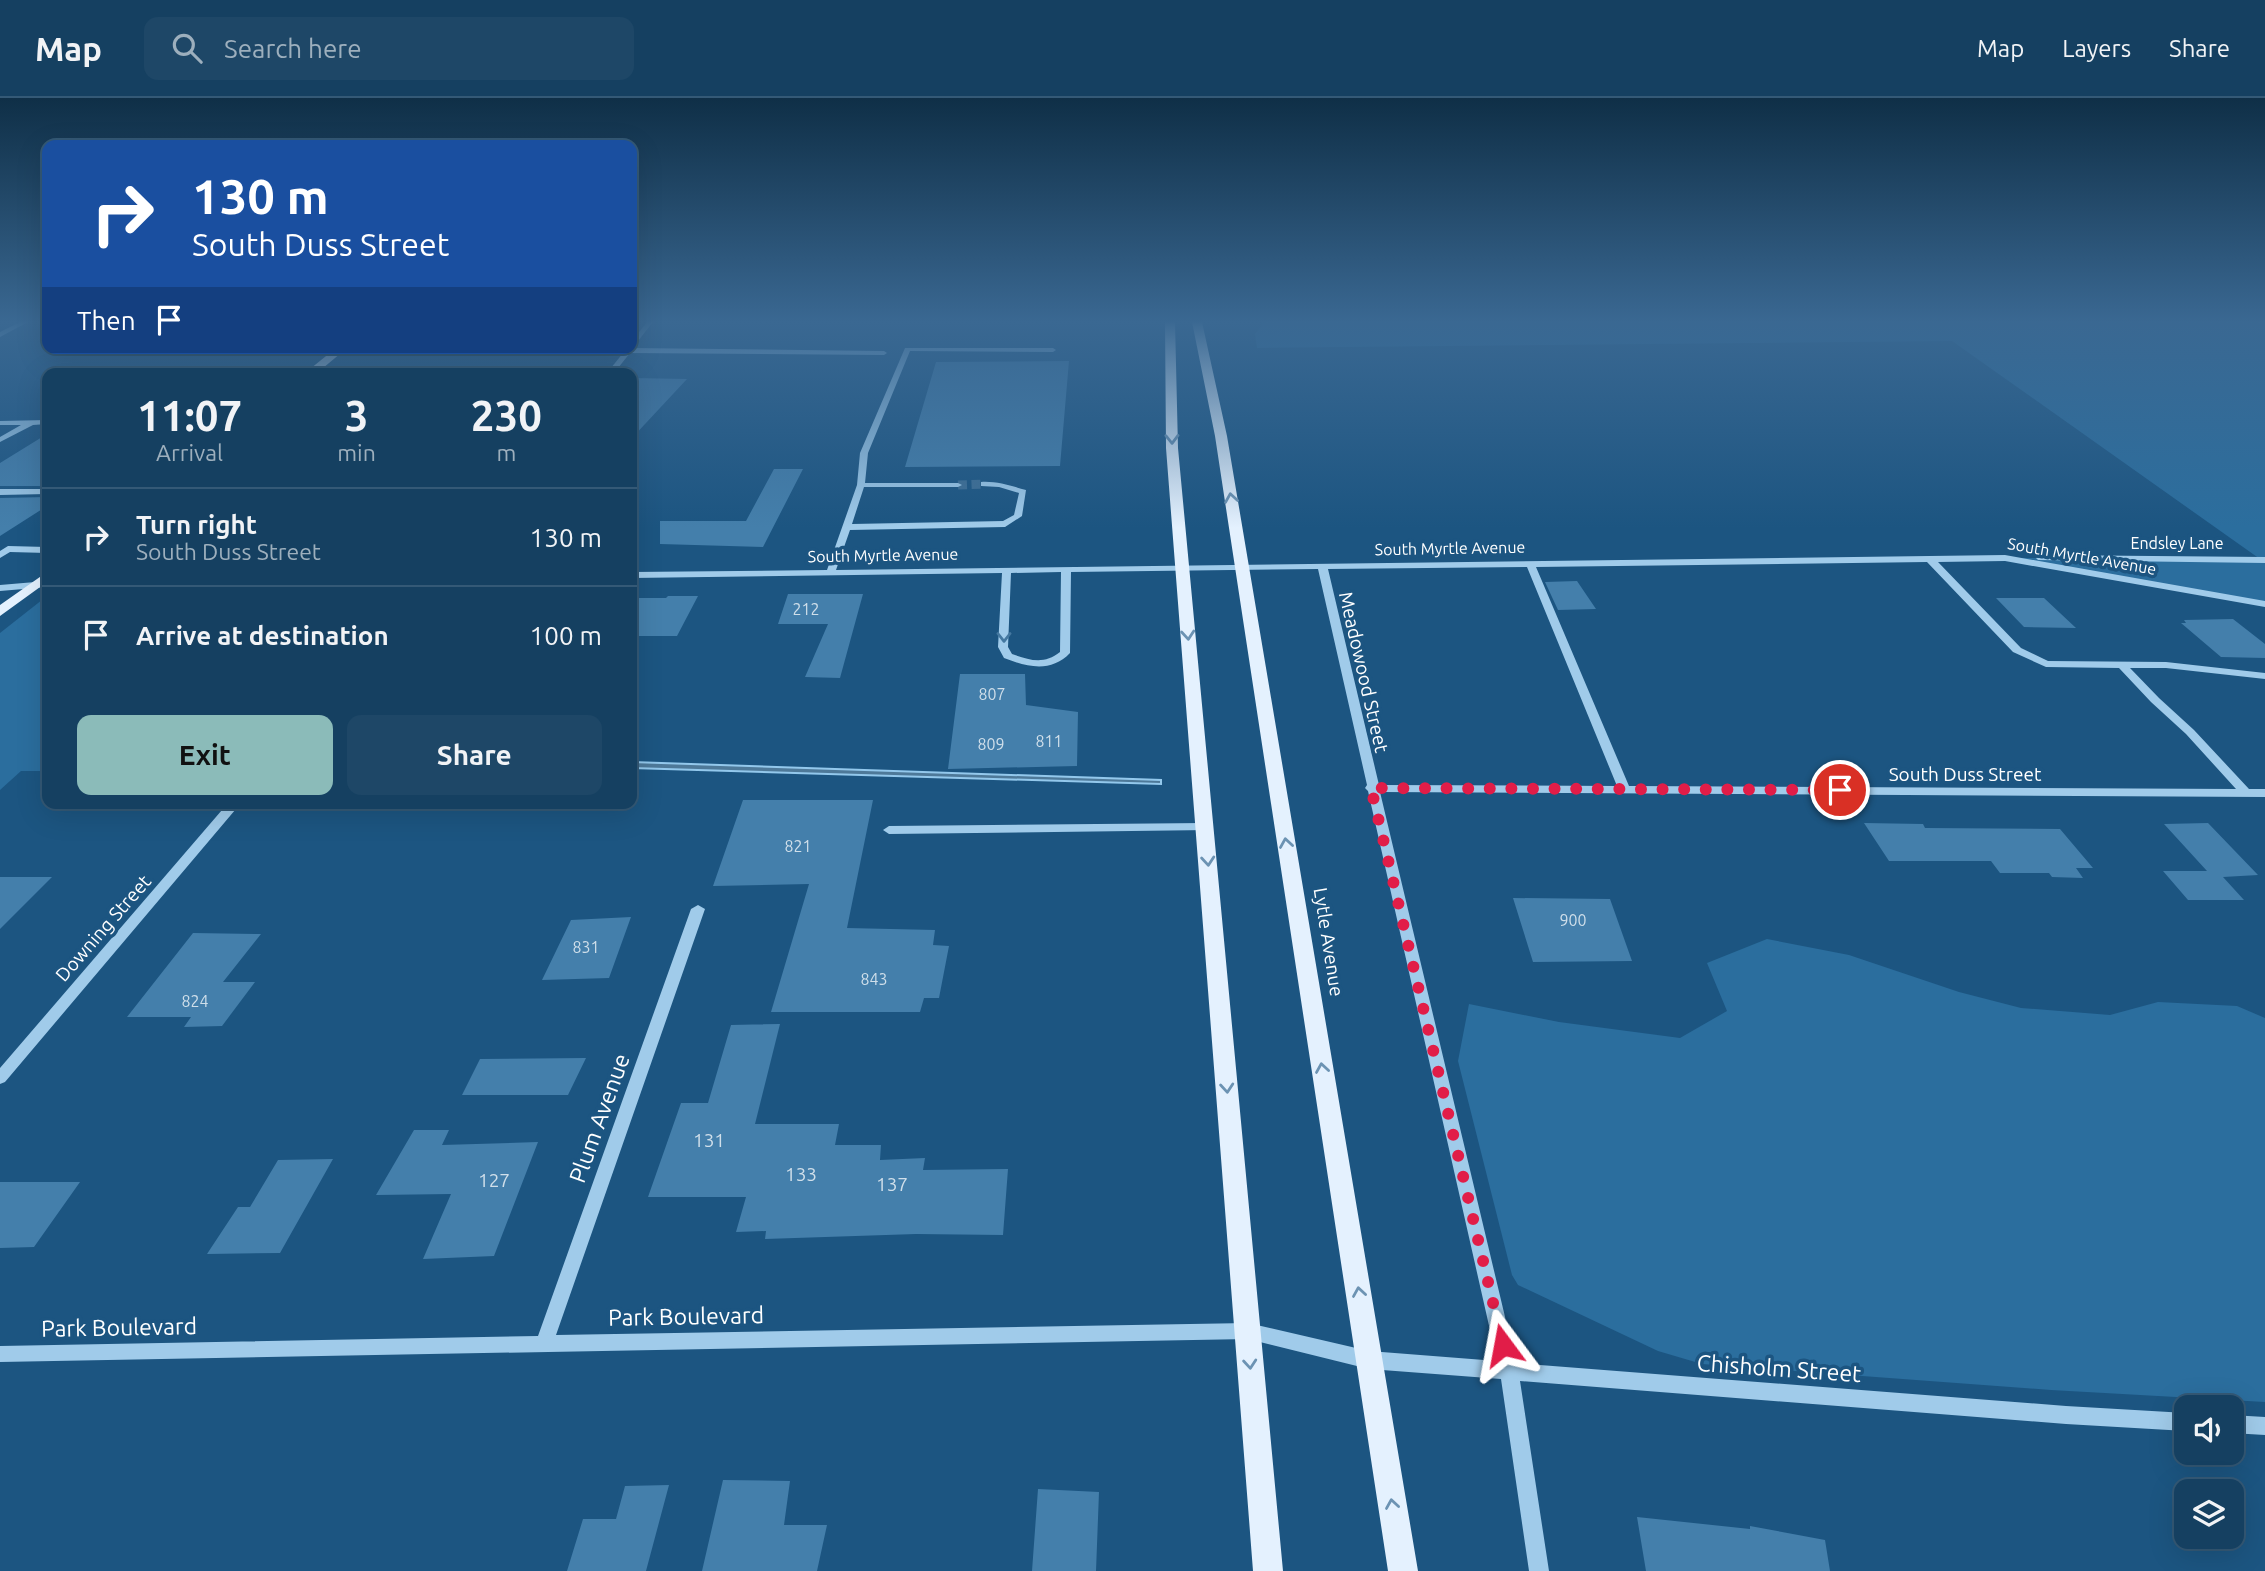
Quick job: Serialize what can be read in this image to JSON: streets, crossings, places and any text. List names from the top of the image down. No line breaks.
{"streets":{"main road":["Lytle Avenue"],"street":["Endsley Lane","South Myrtle Avenue","Meadowood Street","South Duss Street","Downing Street","Plum Avenue","Park Boulevard","Chisholm Street"]},"crossings":[["Endsley Lane","South Myrtle Avenue"],["South Myrtle Avenue","Meadowood Street"],["South Myrtle Avenue","Lytle Avenue"],["Meadowood Street","South Duss Street"],["Lytle Avenue","Park Boulevard"],["Lytle Avenue","Chisholm Street"],["Plum Avenue","Park Boulevard"],["Park Boulevard","Chisholm Street"]],"house_numbers":["212","807","811","809","821","900","831","843","824","131","133","127","137"],"page":{"header":"Map","search":"Search here","nav":["Map","Layers","Share"],"turn":["130 m","South Duss Street"],"then":"Then","eta":["11:07","Arrival","3","min","230","m"],"list":[{"name":"Turn right","note":"South Duss Street","value":"130 m"},{"name":"Arrive at destination","value":"100 m"}],"buttons":["Exit","Share"]}}
